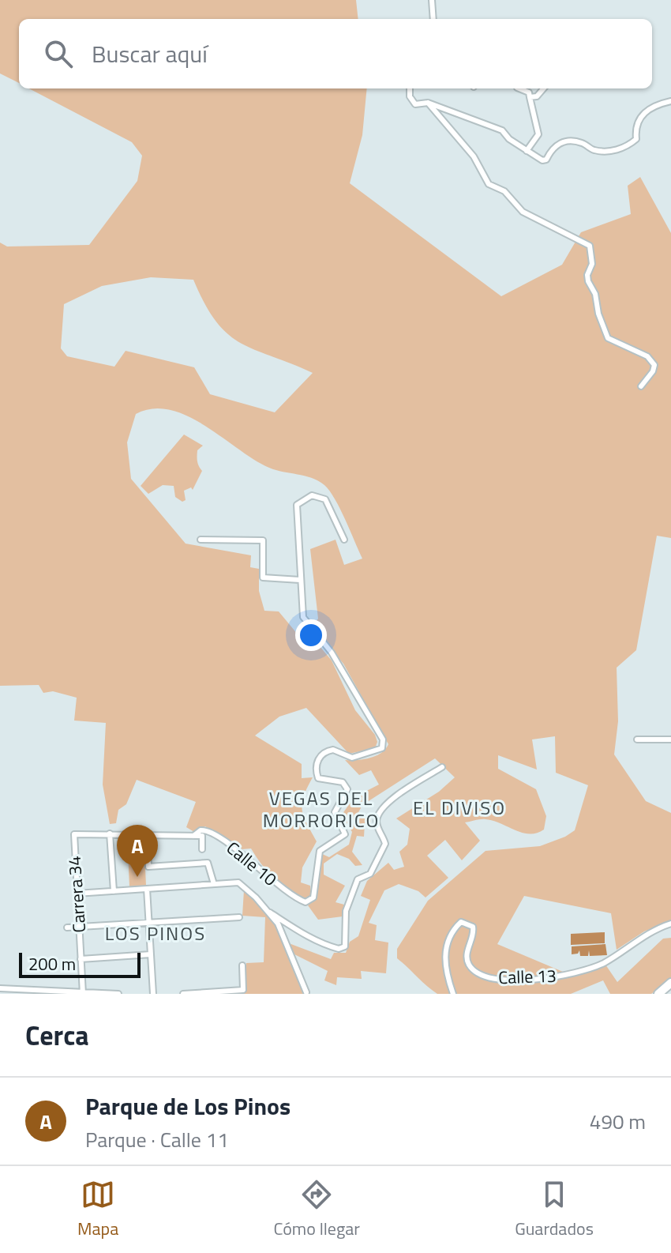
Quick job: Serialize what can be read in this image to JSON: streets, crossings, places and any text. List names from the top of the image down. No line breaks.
{"streets":{"street":["Calle 10","Carrera 34","Calle 13"]},"crossings":[["Calle 10","Carrera 34"]],"districts":["VEGAS DEL MORRORICO","EL DIVISO","LOS PINOS"],"scale_bar":"200 m","page":{"search":"Buscar aquí","pins":"A","scale":"200 m","heading":"Cerca","list":[{"mark":"A","name":"Parque de Los Pinos","note":"Parque · Calle 11","value":"490 m"}],"nav":["Mapa","Cómo llegar","Guardados"]}}
